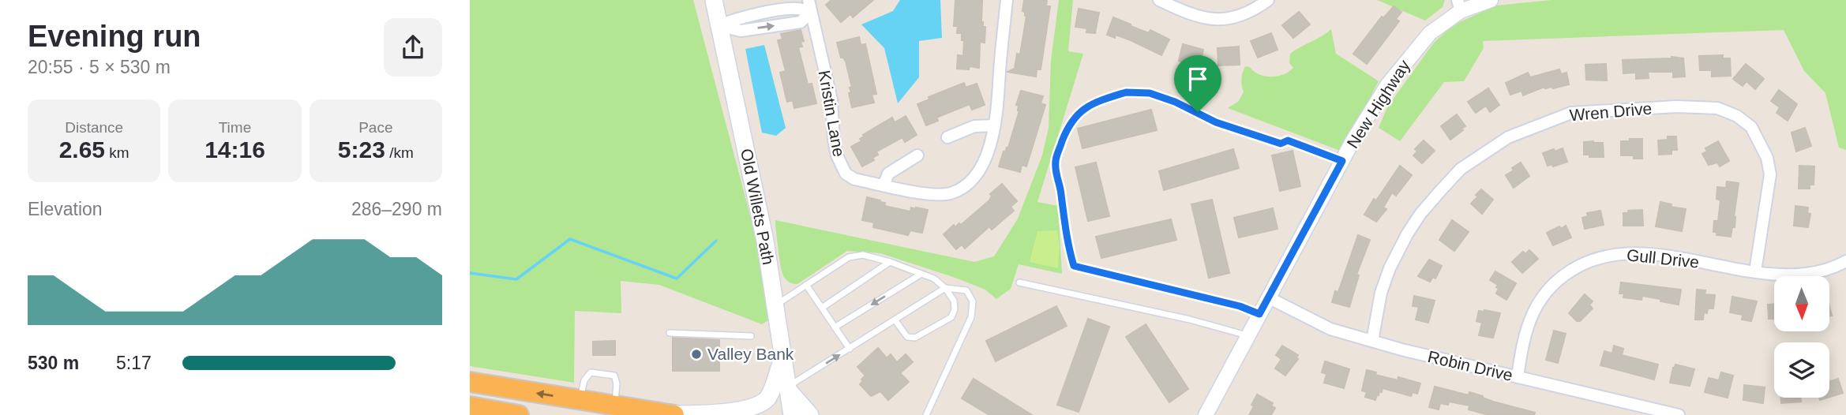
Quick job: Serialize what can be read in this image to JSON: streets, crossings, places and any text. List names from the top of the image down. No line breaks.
{"streets":{"main road":["Old Willets Path"],"street":["New Highway","Wren Drive","Kristin Lane","Gull Drive","Robin Drive"]},"crossings":[["New Highway","Robin Drive"],["Wren Drive","Gull Drive"],["Wren Drive","Robin Drive"],["Gull Drive","Robin Drive"]],"places":["Valley Bank"],"north":"bottom","page":{"heading":["Evening run","20:55 · 5 × 530 m"],"stats":[["Distance","2.65 km"],["Time","14:16"],["Pace","5:23 /km"]],"chart":["Elevation","286–290 m"],"list":[{"name":"530 m","note":"5:17"}]}}
